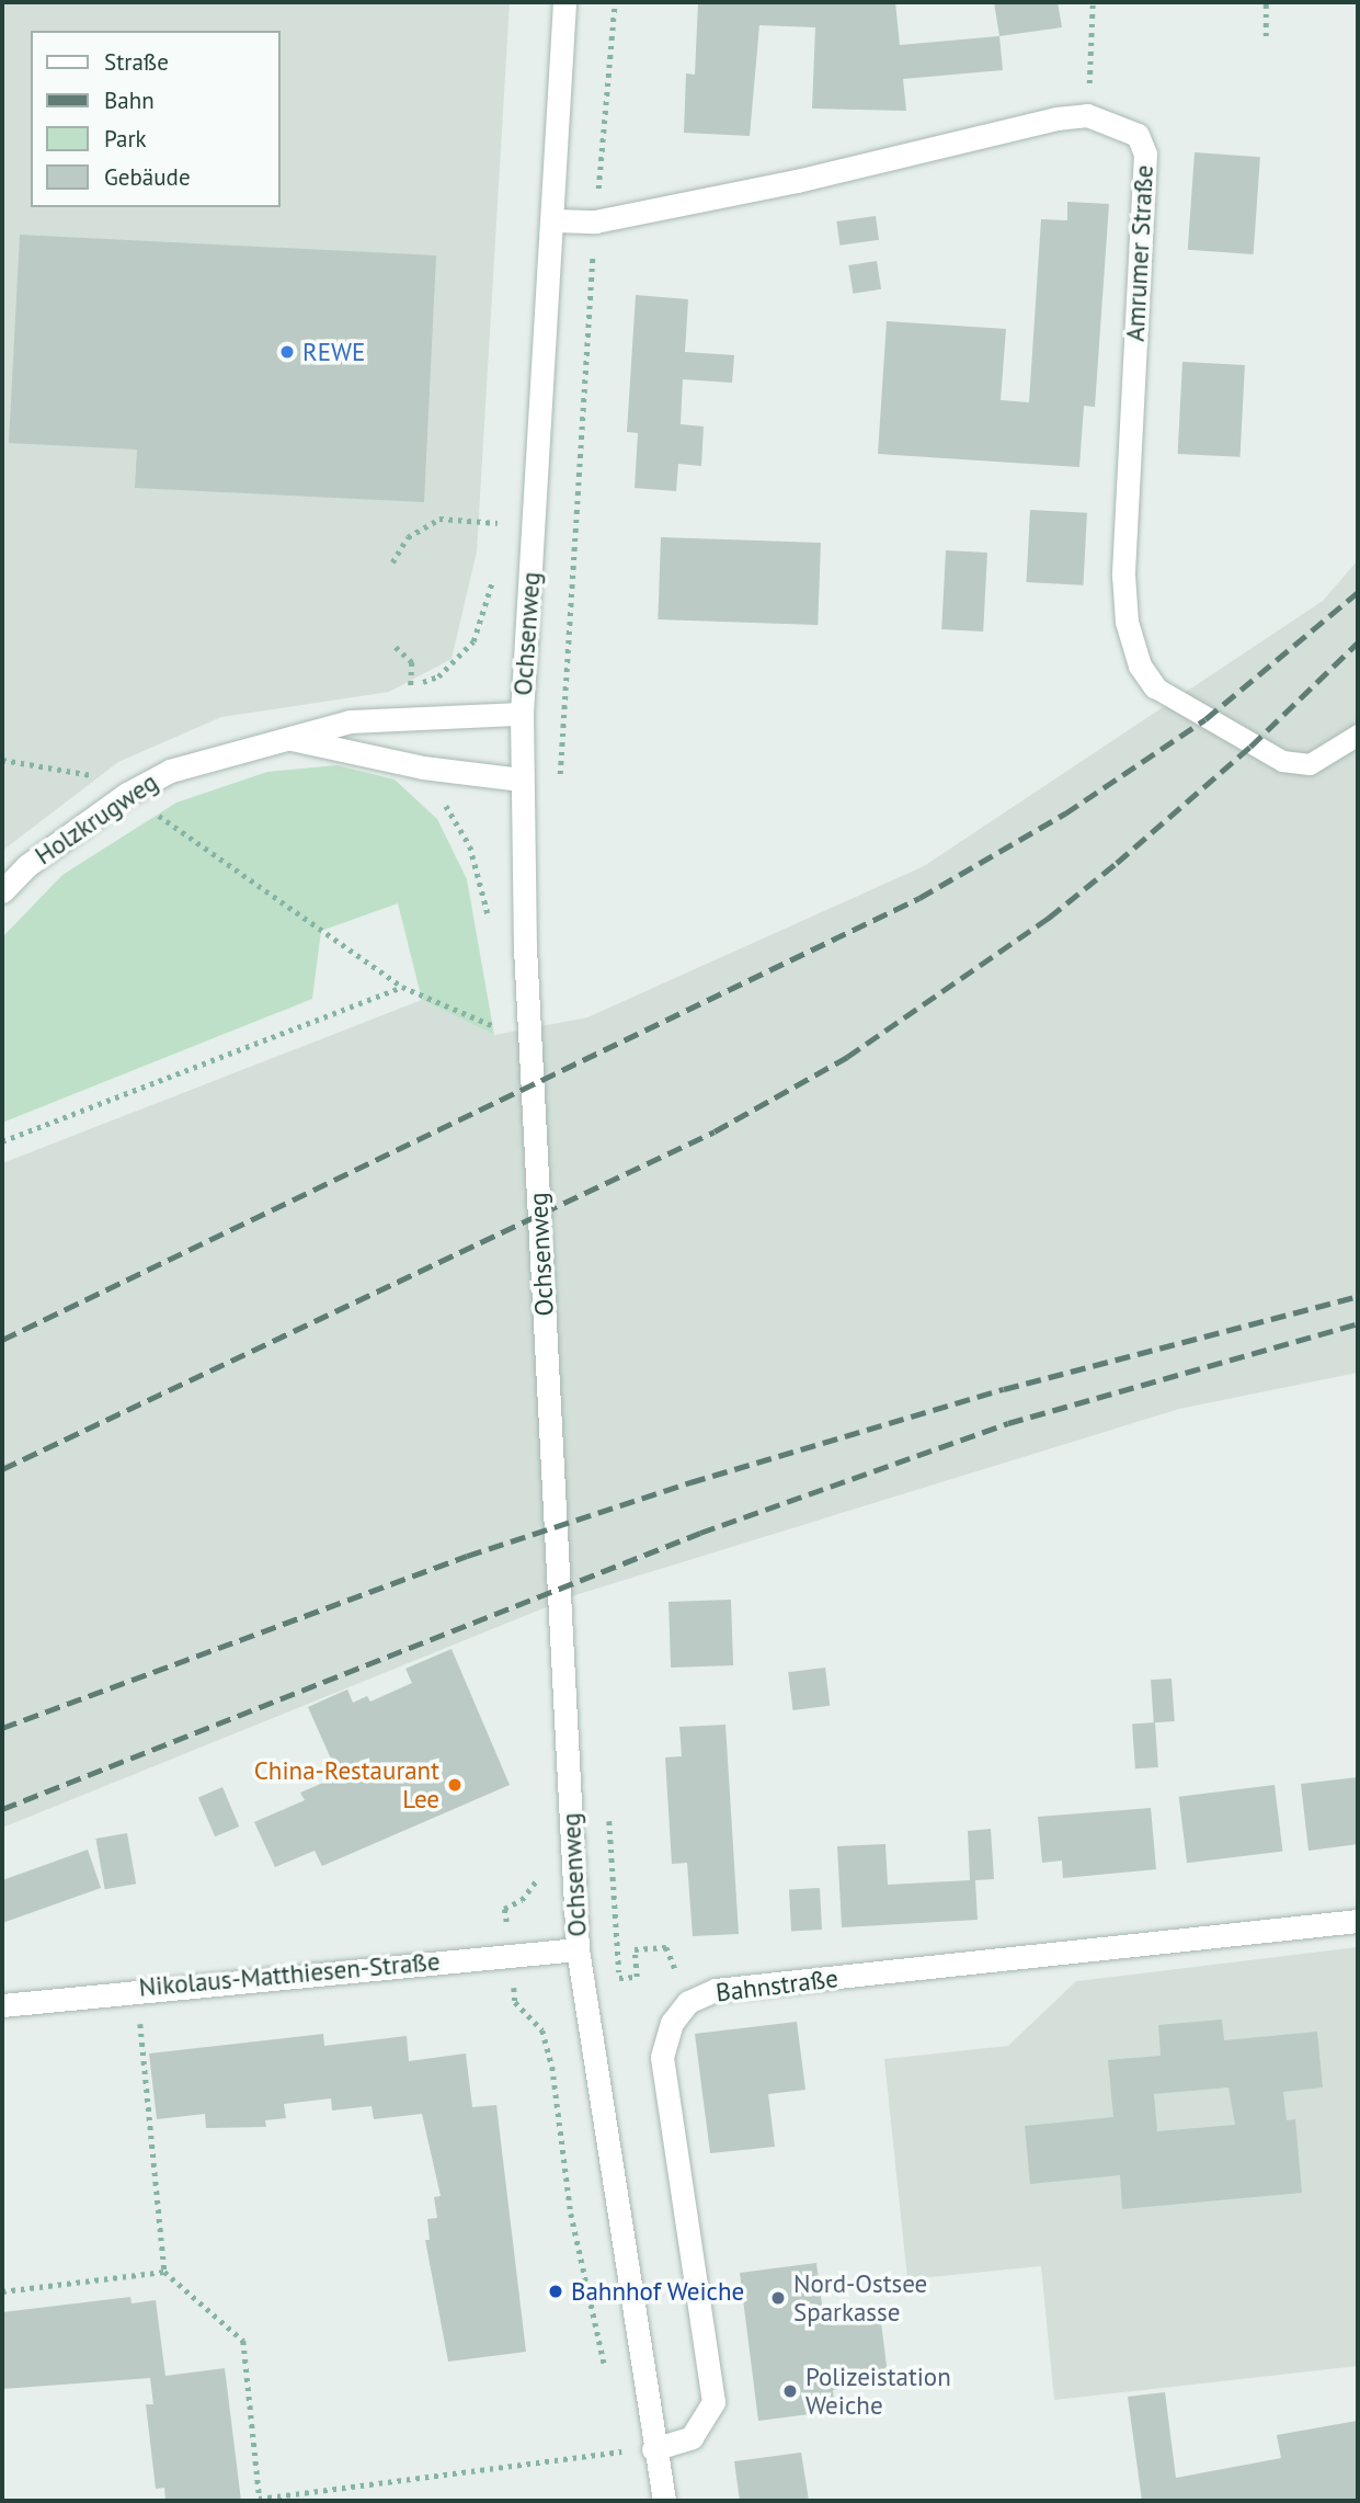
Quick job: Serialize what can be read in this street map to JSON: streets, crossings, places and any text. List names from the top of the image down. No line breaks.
{"streets":{"street":["Amrumer Straße","Ochsenweg","Holzkrugweg","Nikolaus-Matthiesen-Straße","Bahnstraße"]},"crossings":[["Ochsenweg","Holzkrugweg"],["Ochsenweg","Nikolaus-Matthiesen-Straße"],["Ochsenweg","Bahnstraße"]],"places":["REWE","China-Restaurant Lee","Bahnhof Weiche","Nord-Ostsee Sparkasse","Polizeistation Weiche"],"legend":["Straße","Bahn","Park","Gebäude"]}
